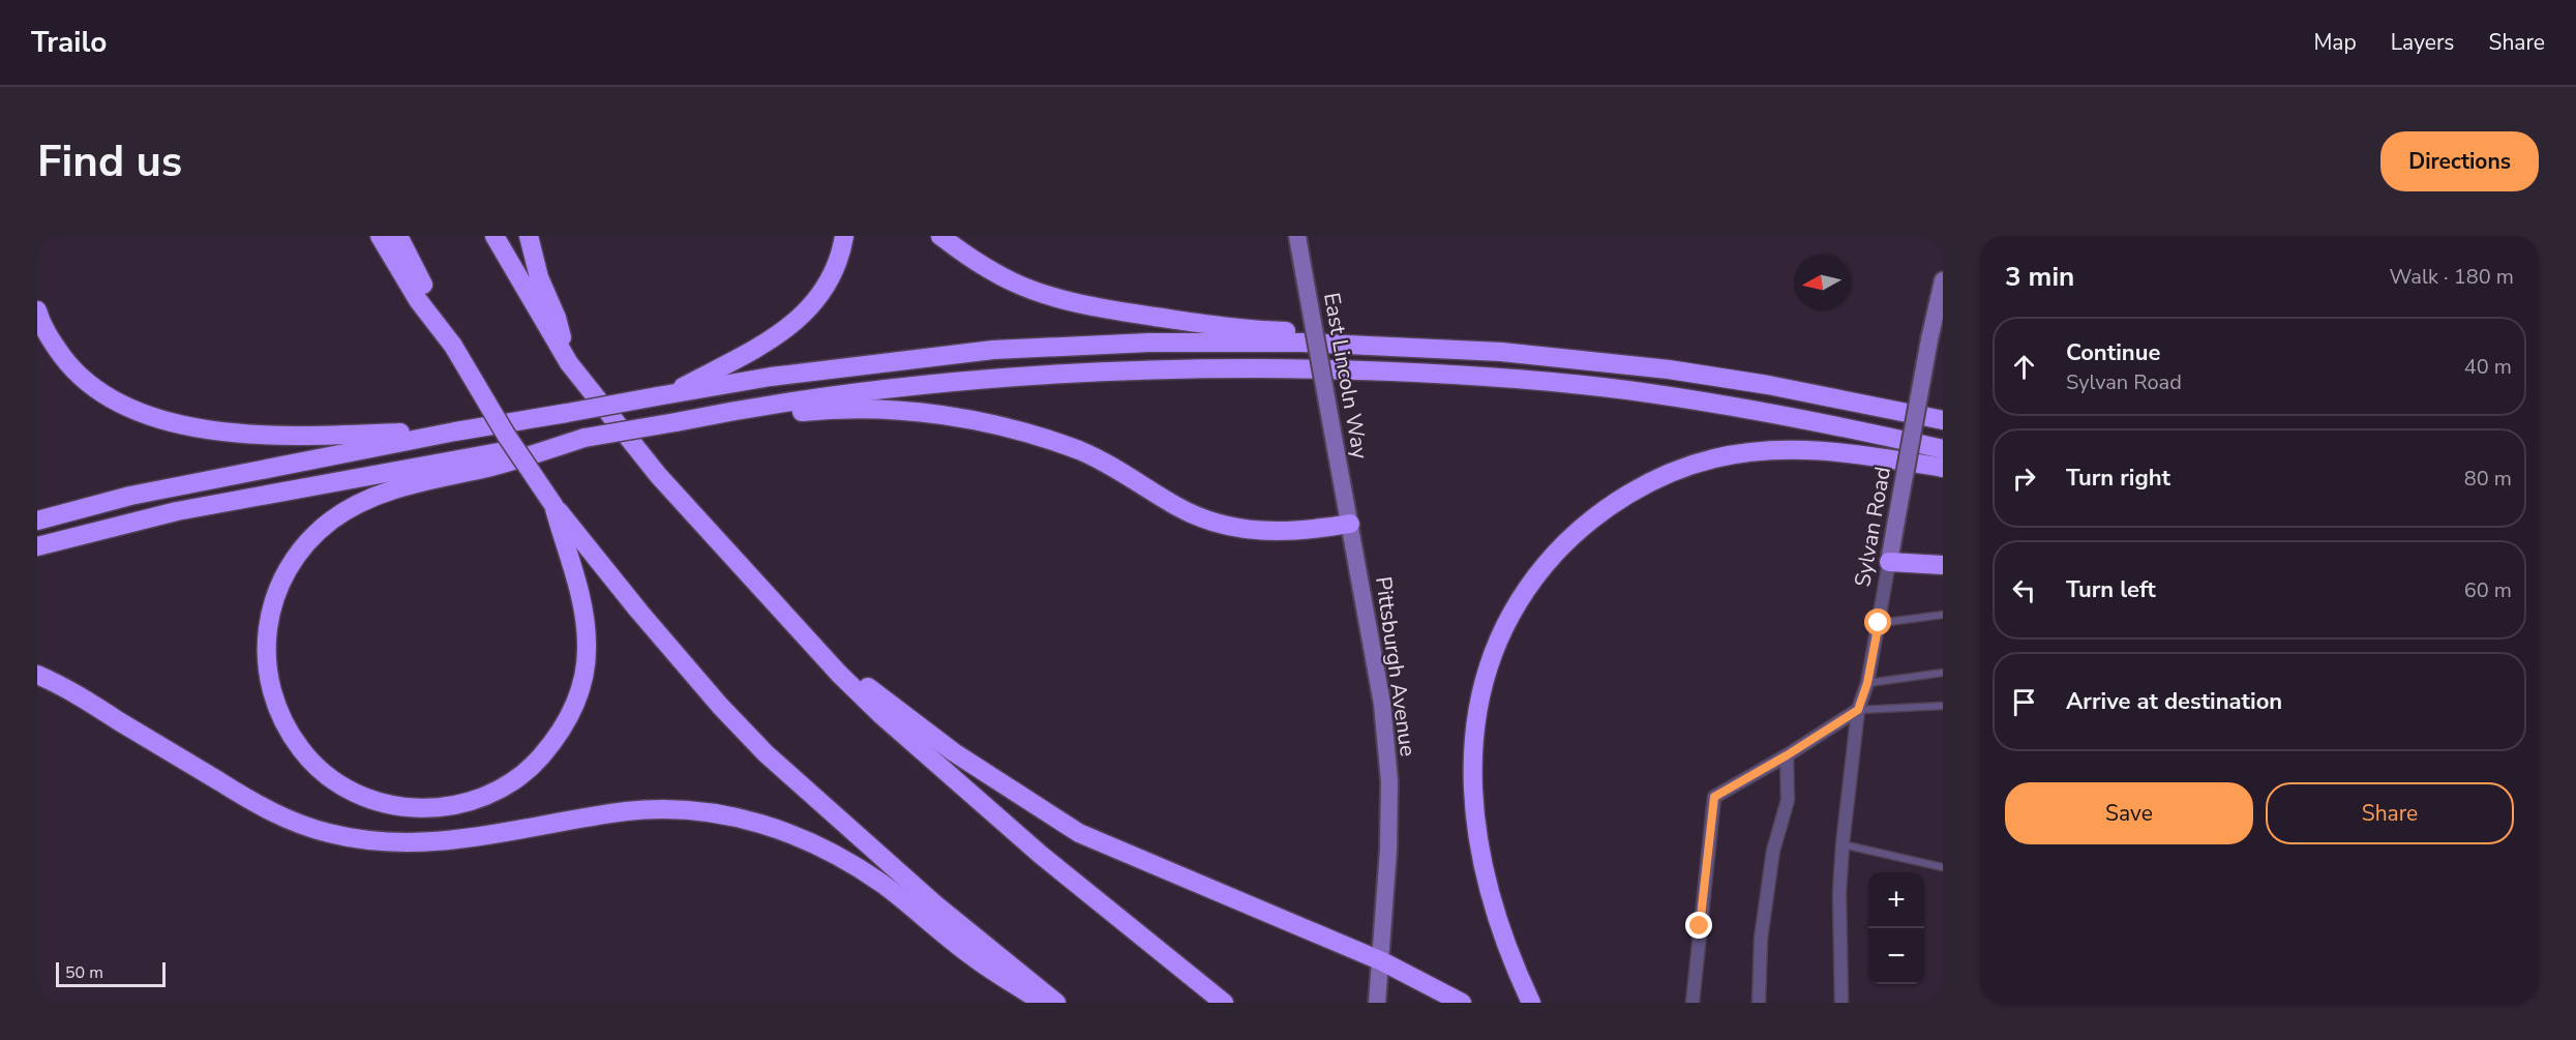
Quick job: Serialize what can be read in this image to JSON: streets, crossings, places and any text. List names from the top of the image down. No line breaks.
{"streets":{"main road":["East Lincoln Way","Sylvan Road","Pittsburgh Avenue"]},"crossings":[["East Lincoln Way","Pittsburgh Avenue"]],"scale_bar":"50 m","north":"left","page":{"header":"Trailo","nav":["Map","Layers","Share"],"buttons":["Directions",["Save","Share"]],"title":"Find us","heading":["3 min","Walk · 180 m"],"list":[["Continue","Sylvan Road","40 m"],["Turn right","80 m"],["Turn left","60 m"],"Arrive at destination"],"map_buttons":["+","−"],"scale":"50 m"}}
